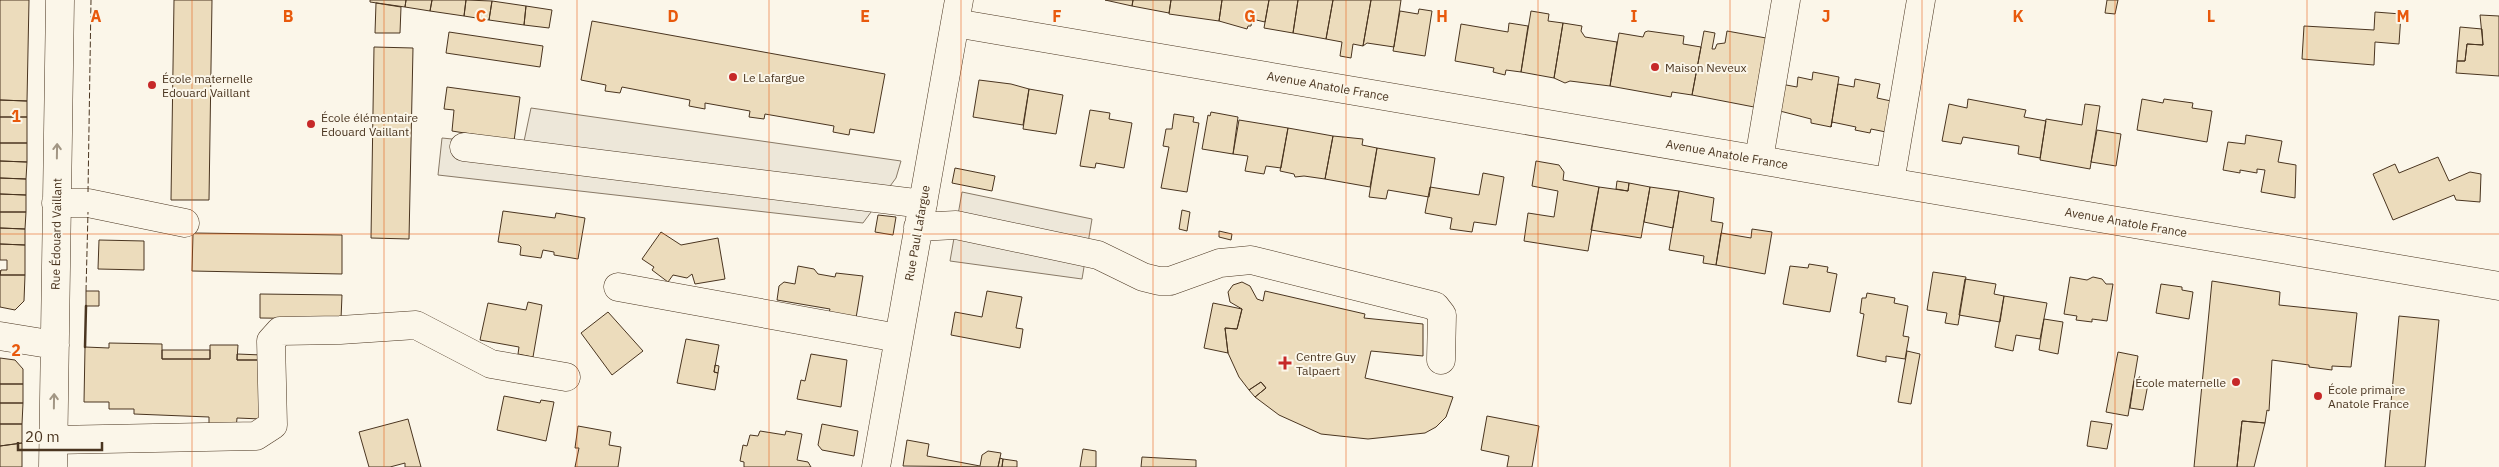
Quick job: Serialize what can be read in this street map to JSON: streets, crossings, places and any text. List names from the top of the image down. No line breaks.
{"streets":{"street":["Avenue Anatole France","Rue Paul Lafargue","Rue Édouard Vaillant"]},"crossings":[["Avenue Anatole France","Rue Paul Lafargue"]],"one_way":["Rue Édouard Vaillant"],"places":{"other":["Maison Neveux","Le Lafargue","École maternelle Edouard Vaillant","École élémentaire Edouard Vaillant","École maternelle","École primaire Anatole France"],"health":["Centre Guy Talpaert"]},"scale_bar":"20 m","grid":{"columns":["A","B","C","D","E","F","G","H","I","J","K","L","M"],"rows":["1","2"]}}
